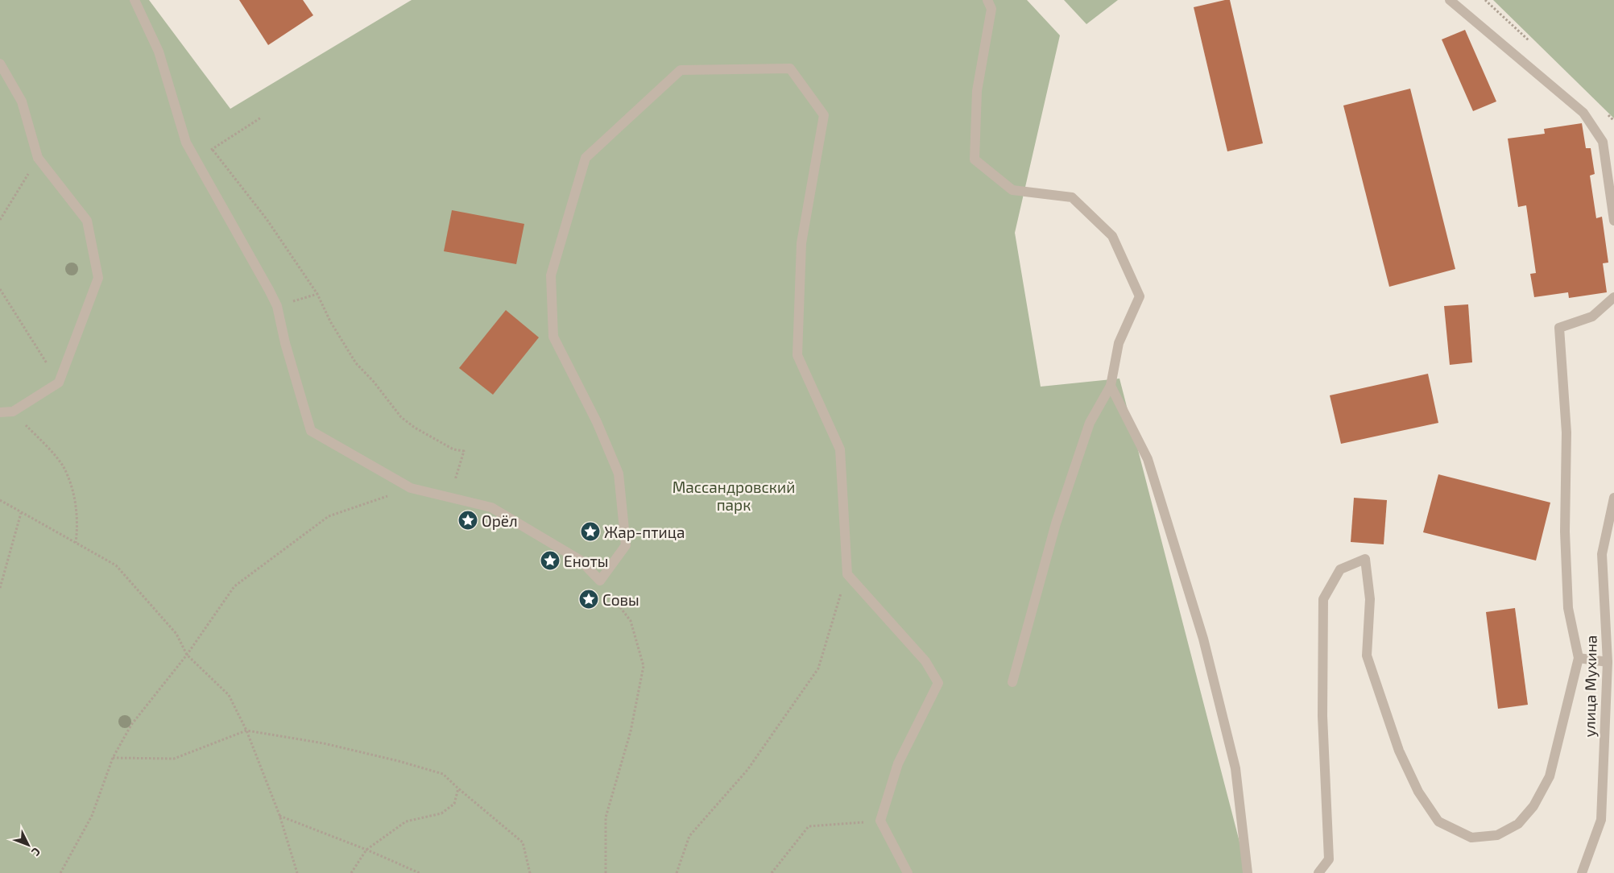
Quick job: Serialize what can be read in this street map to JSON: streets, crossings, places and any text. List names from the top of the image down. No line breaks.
{"streets":{"street":["улица Мухина"]},"parks":["Массандровский парк"],"places":{"place":["Орёл","Жар-птица","Еноты","Совы"]},"north":"bottom right"}
